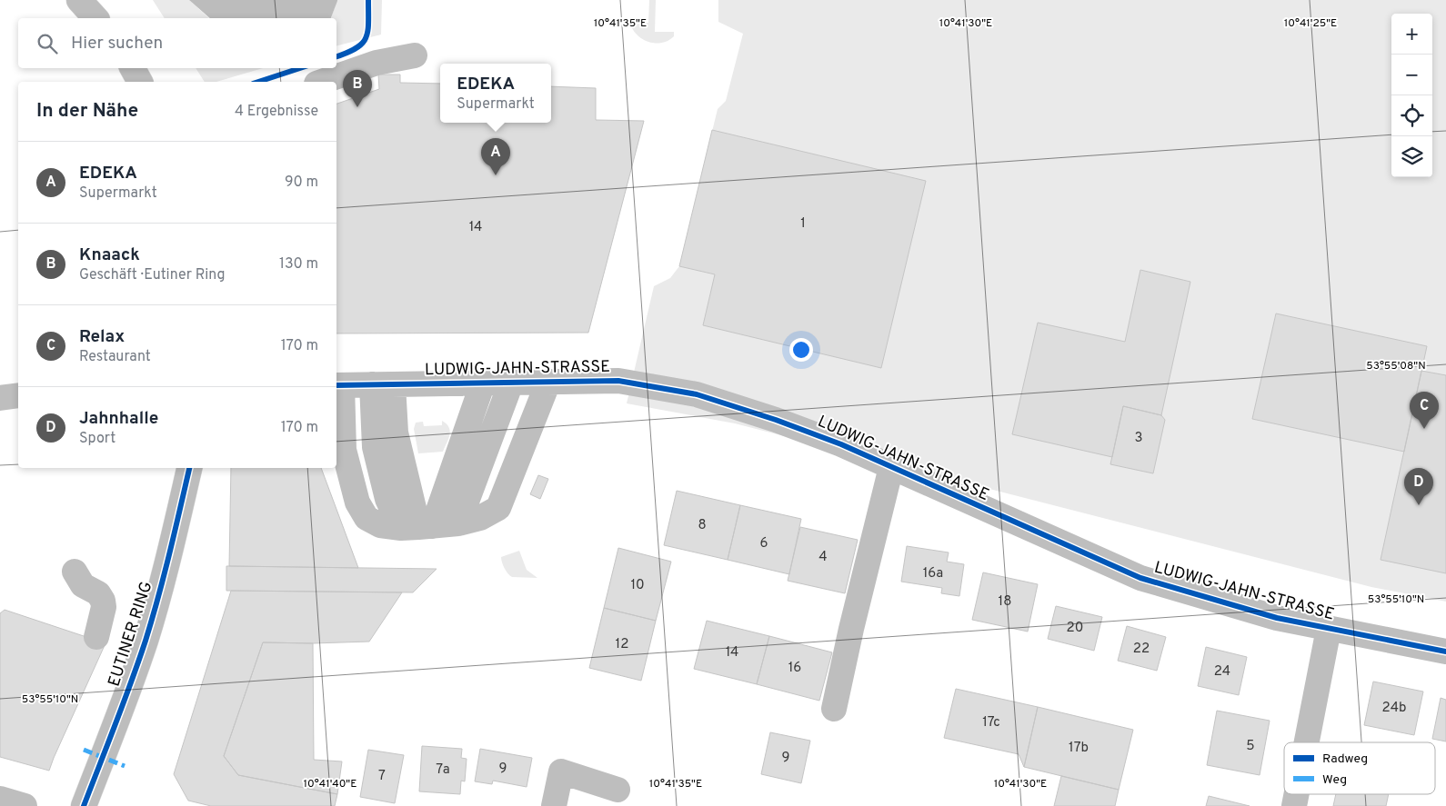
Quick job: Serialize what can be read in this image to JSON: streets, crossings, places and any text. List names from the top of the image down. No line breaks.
{"streets":{"main road":["EUTINER RING"],"street":["LUDWIG-JAHN-STRASSE"]},"house_numbers":["1","14","3","8","6","4","16a","10","18","20","12","22","14","16","24","24b","17c","5","17b","9","9","7a","7"],"legend":["Radweg","Weg"],"page":{"map_buttons":["+","−"],"search":"Hier suchen","popup":["EDEKA","Supermarkt"],"pins":["B","A","C","D"],"heading":["In der Nähe","4 Ergebnisse"],"list":[{"mark":"A","name":"EDEKA","note":"Supermarkt","value":"90 m"},{"mark":"B","name":"Knaack","note":"Geschäft · Eutiner Ring","value":"130 m"},{"mark":"C","name":"Relax","note":"Restaurant","value":"170 m"},{"mark":"D","name":"Jahnhalle","note":"Sport","value":"170 m"}]},"coordinates":["10°41'35\"E","10°41'30\"E","10°41'25\"E","53°55'08\"N","53°55'10\"N","10°41'40\"E"]}
